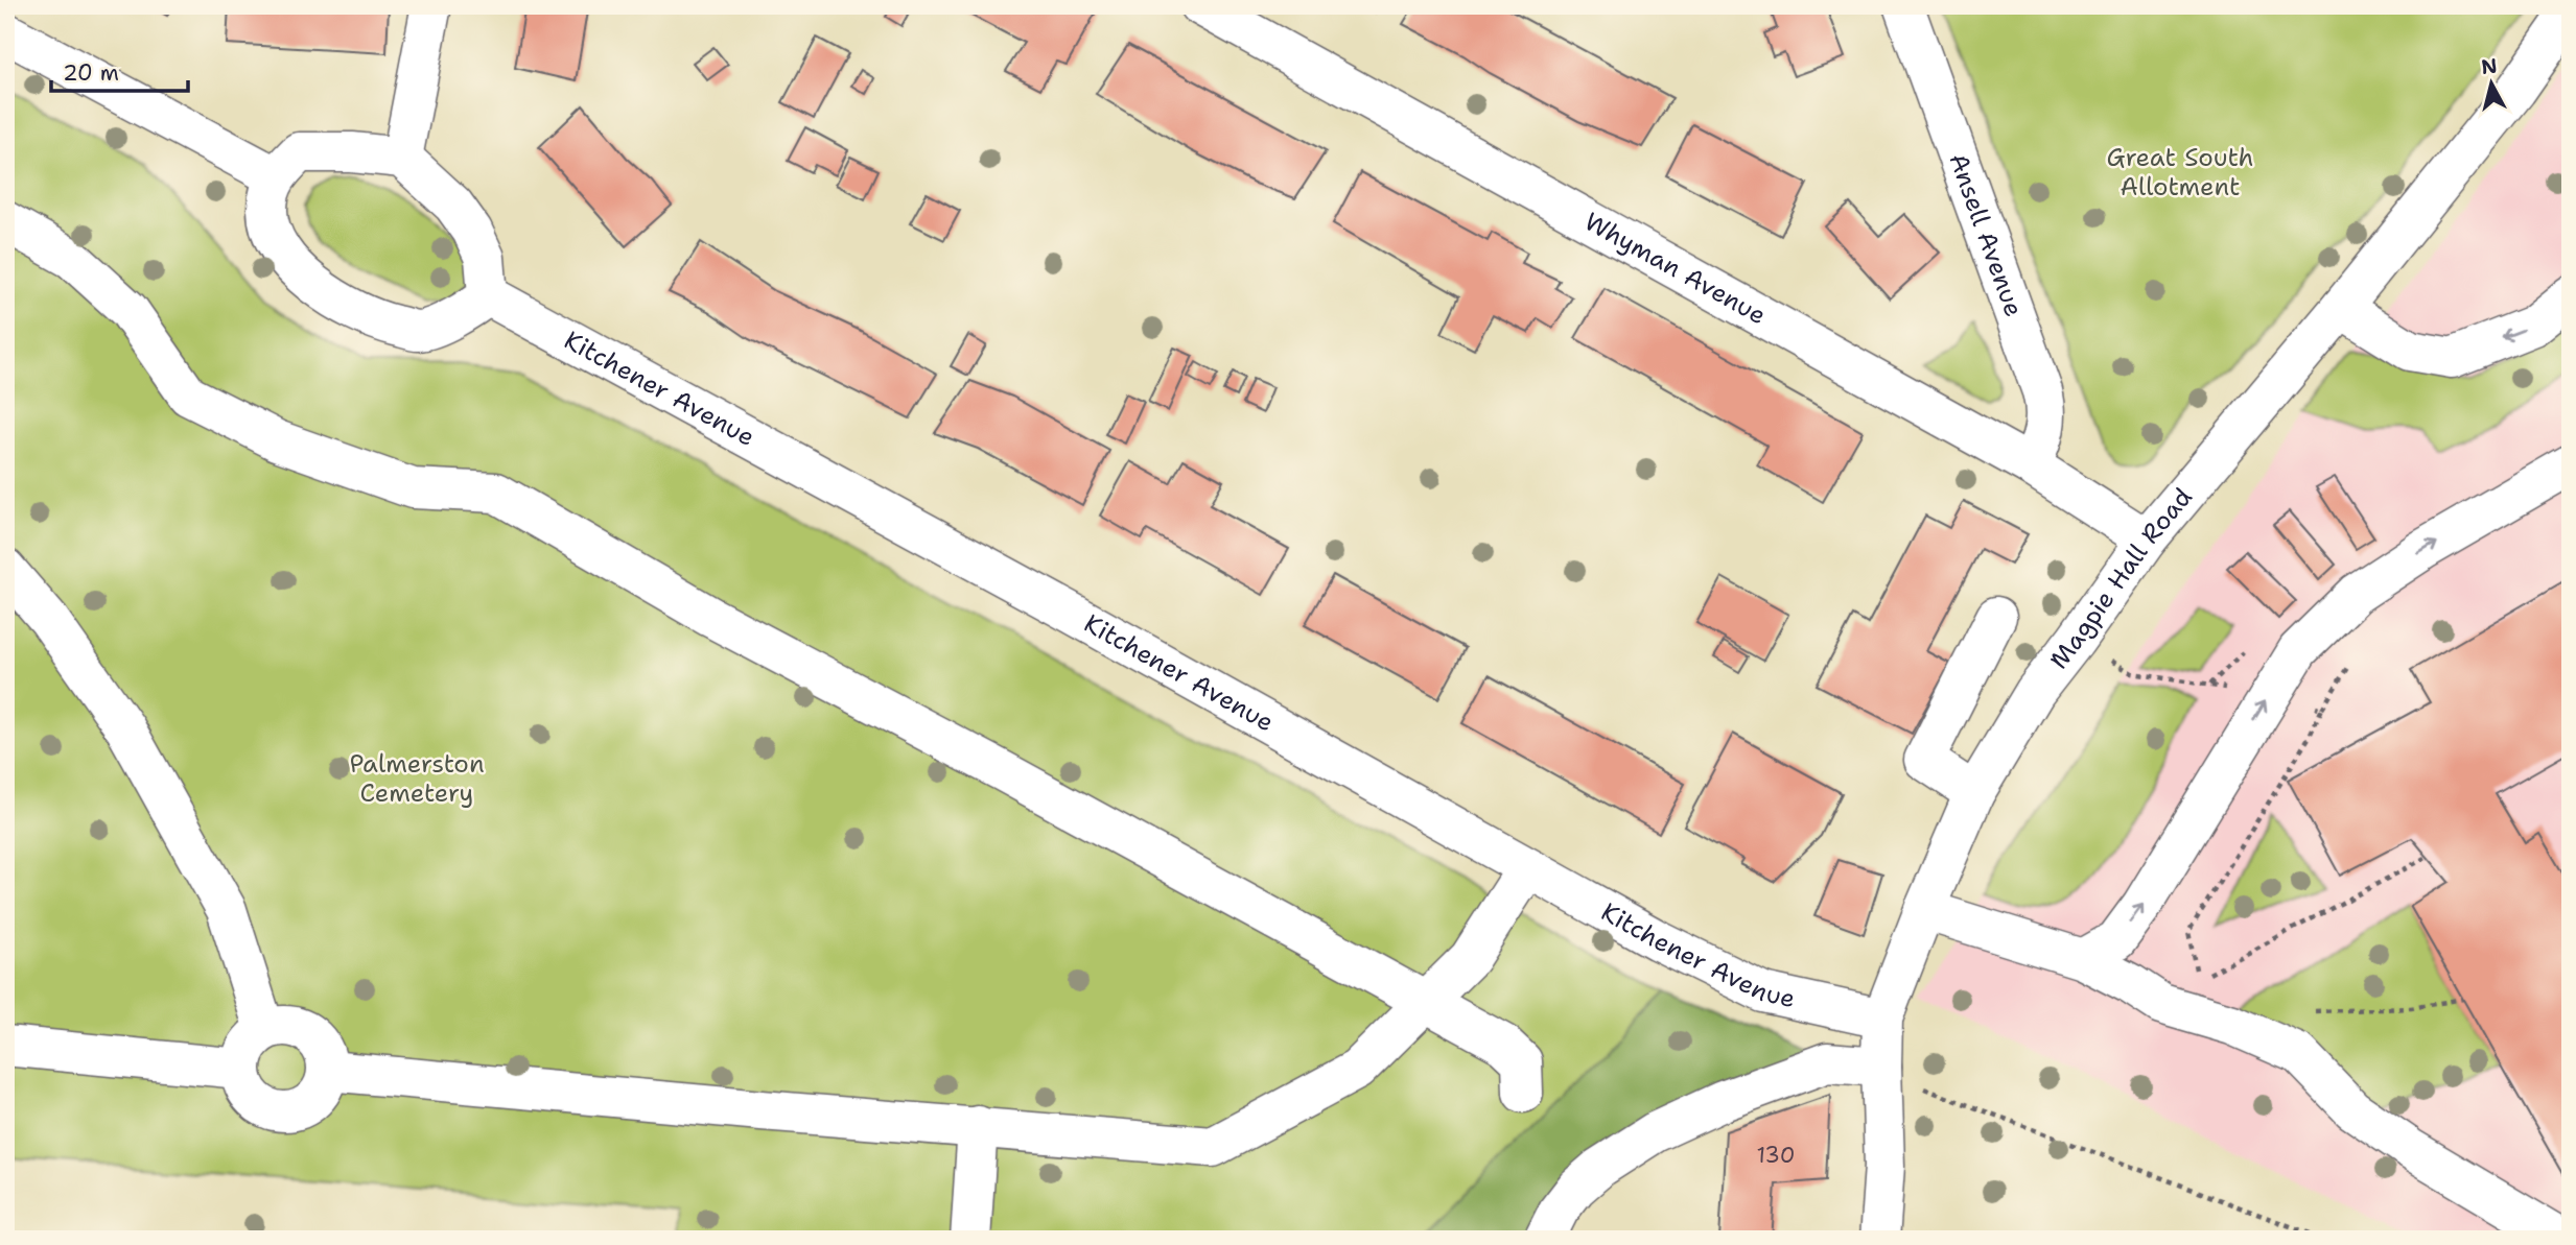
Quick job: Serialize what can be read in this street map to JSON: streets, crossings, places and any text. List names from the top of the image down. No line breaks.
{"streets":{"street":["Ansell Avenue","Whyman Avenue","Kitchener Avenue","Magpie Hall Road"]},"crossings":[["Ansell Avenue","Whyman Avenue"],["Whyman Avenue","Magpie Hall Road"],["Kitchener Avenue","Magpie Hall Road"]],"parks":["Great South Allotment","Palmerston Cemetery"],"house_numbers":["130"],"scale_bar":"20 m","north":"top"}
